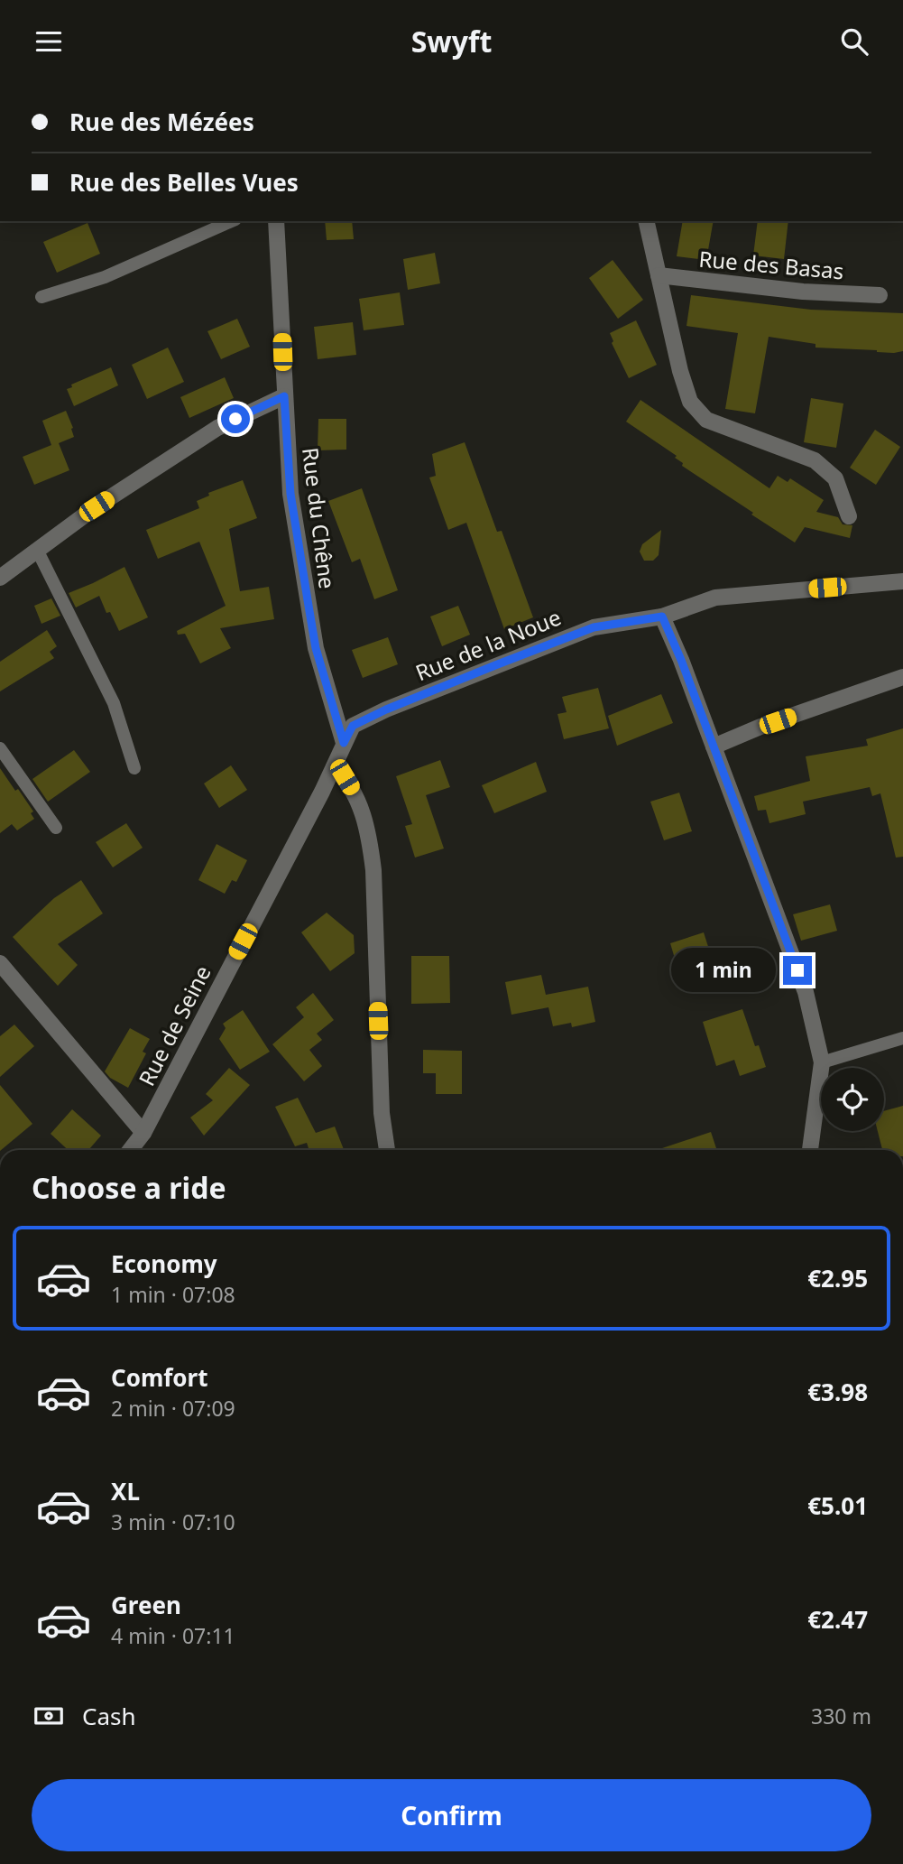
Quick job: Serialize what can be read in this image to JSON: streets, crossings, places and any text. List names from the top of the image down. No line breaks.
{"streets":{"street":["Rue des Basas","Rue du Chêne","Rue de la Noue","Rue de Seine"]},"crossings":[["Rue du Chêne","Rue de la Noue"],["Rue du Chêne","Rue de Seine"],["Rue de la Noue","Rue de Seine"]],"page":{"header":"Swyft","banner":["Rue des Mézées","Rue des Belles Vues"],"bubble":"1 min","heading":"Choose a ride","list":[{"name":"Economy","note":"1 min · 07:08","value":"€2.95"},{"name":"Comfort","note":"2 min · 07:09","value":"€3.98"},{"name":"XL","note":"3 min · 07:10","value":"€5.01"},{"name":"Green","note":"4 min · 07:11","value":"€2.47"}],"pay":["Cash","330 m"],"buttons":"Confirm"}}
